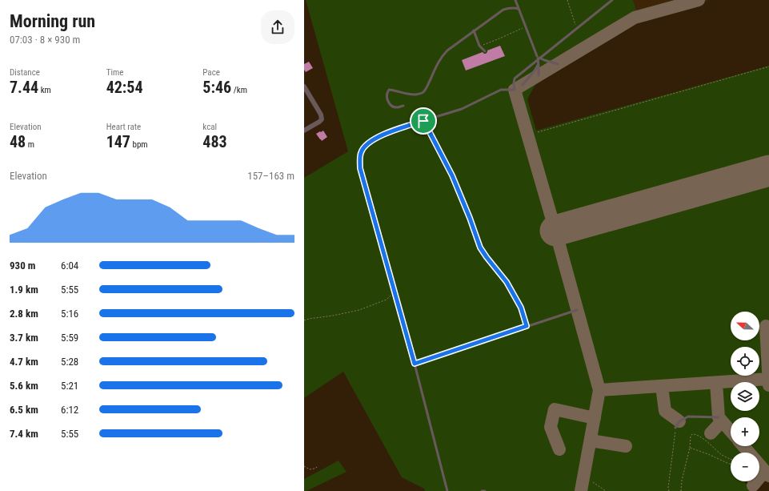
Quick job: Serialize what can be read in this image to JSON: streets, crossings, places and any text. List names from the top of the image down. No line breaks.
{"north":"left","page":{"heading":["Morning run","07:03 · 8 × 930 m"],"stats":[["Distance","7.44 km"],["Time","42:54"],["Pace","5:46 /km"],["Elevation","48 m"],["Heart rate","147 bpm"],["kcal","483"]],"chart":["Elevation","157–163 m"],"list":[{"name":"930 m","note":"6:04"},{"name":"1.9 km","note":"5:55"},{"name":"2.8 km","note":"5:16"},{"name":"3.7 km","note":"5:59"},{"name":"4.7 km","note":"5:28"},{"name":"5.6 km","note":"5:21"},{"name":"6.5 km","note":"6:12"},{"name":"7.4 km","note":"5:55"}],"map_buttons":["+","−"]}}
